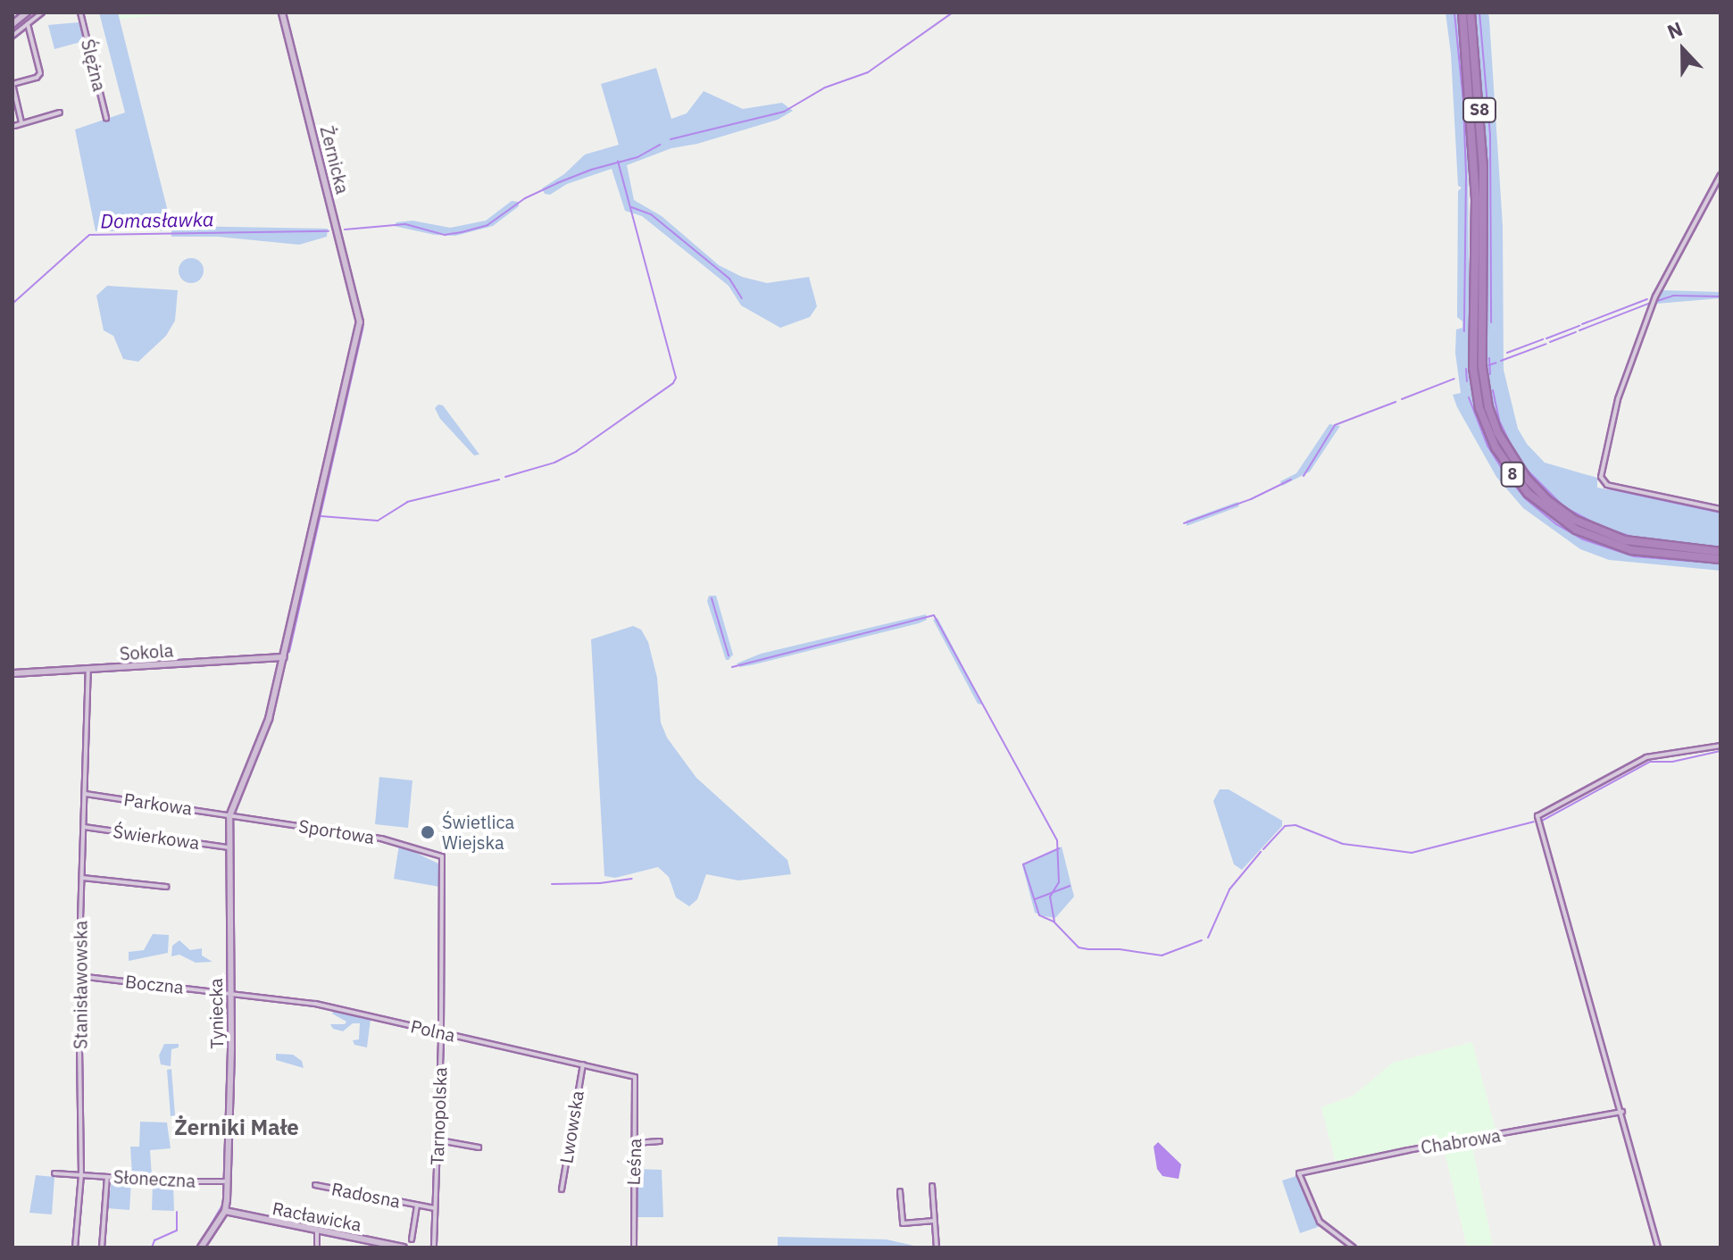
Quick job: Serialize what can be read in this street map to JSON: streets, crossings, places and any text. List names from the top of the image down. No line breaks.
{"streets":{"highway":["S8","8"],"street":["Ślężna","Żernicka","Sokola","Parkowa","Sportowa","Świerkowa","Boczna","Stanisławowska","Tyniecka","Polna","Tarnopolska","Lwowska","Chabrowa","Leśna","Słoneczna","Radosna","Racławicka"]},"crossings":[["S8","8"],["Żernicka","Sokola"],["Sokola","Stanisławowska"],["Parkowa","Sportowa"],["Parkowa","Stanisławowska"],["Parkowa","Tyniecka"],["Sportowa","Tyniecka"],["Sportowa","Tarnopolska"],["Świerkowa","Stanisławowska"],["Świerkowa","Tyniecka"],["Boczna","Stanisławowska"],["Boczna","Tyniecka"],["Boczna","Polna"],["Stanisławowska","Słoneczna"],["Tyniecka","Polna"],["Tyniecka","Słoneczna"],["Tyniecka","Racławicka"],["Polna","Tarnopolska"],["Polna","Lwowska"],["Polna","Leśna"],["Tarnopolska","Radosna"]],"districts":["Żerniki Małe"],"water":["Domasławka"],"places":["Świetlica Wiejska"],"north":"top"}
